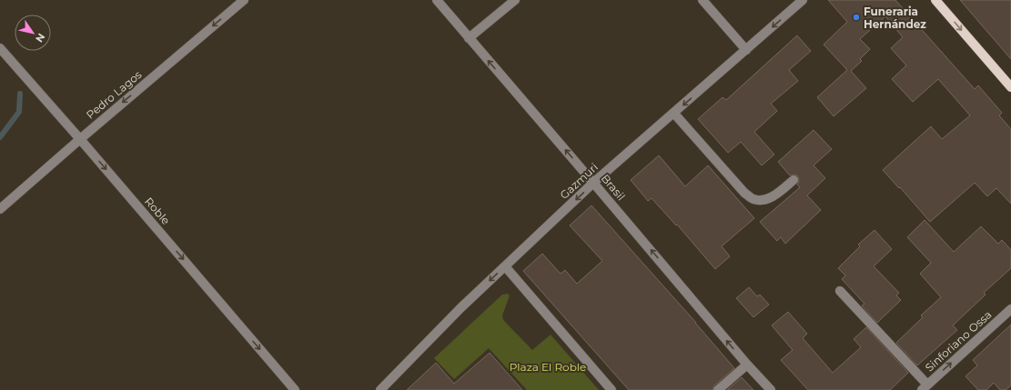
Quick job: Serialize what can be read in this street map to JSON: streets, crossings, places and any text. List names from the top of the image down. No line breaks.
{"streets":{"street":["Pedro Lagos","Gazmuri","Brasil","Roble","Sinforiano Ossa"]},"crossings":[["Pedro Lagos","Roble"],["Gazmuri","Brasil"]],"one_way":["Pedro Lagos","Gazmuri","Brasil","Roble","Sinforiano Ossa"],"parks":["Plaza El Roble"],"places":["Funeraria Hernández"],"north":"bottom right"}
